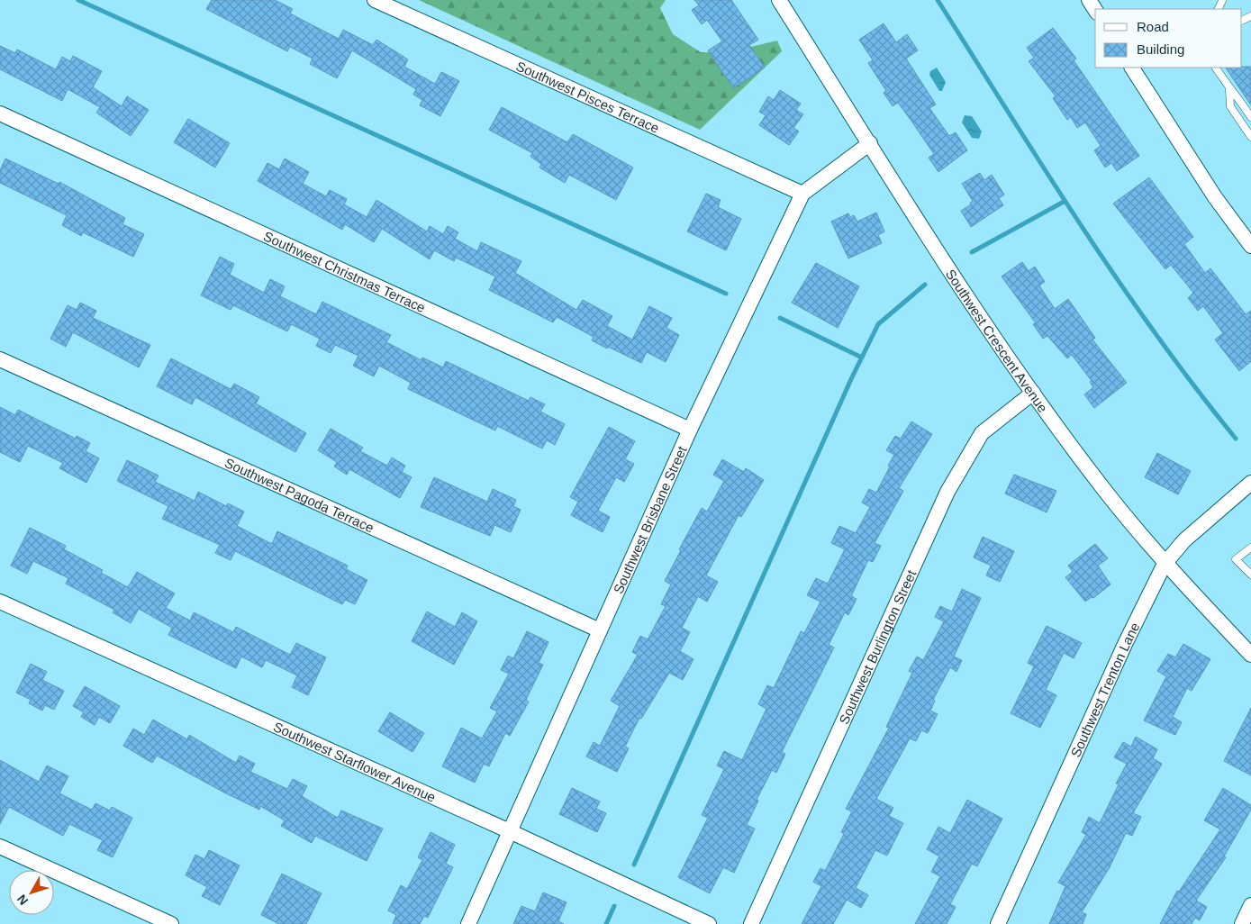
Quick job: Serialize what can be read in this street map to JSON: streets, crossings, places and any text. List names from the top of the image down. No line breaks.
{"streets":{"street":["Southwest Pisces Terrace","Southwest Christmas Terrace","Southwest Crescent Avenue","Southwest Pagoda Terrace","Southwest Brisbane Street","Southwest Burlington Street","Southwest Trenton Lane","Southwest Starflower Avenue"]},"crossings":[["Southwest Pisces Terrace","Southwest Brisbane Street"],["Southwest Christmas Terrace","Southwest Brisbane Street"],["Southwest Crescent Avenue","Southwest Brisbane Street"],["Southwest Crescent Avenue","Southwest Burlington Street"],["Southwest Crescent Avenue","Southwest Trenton Lane"],["Southwest Pagoda Terrace","Southwest Brisbane Street"],["Southwest Brisbane Street","Southwest Starflower Avenue"]],"legend":["Road","Building"],"north":"bottom left"}
